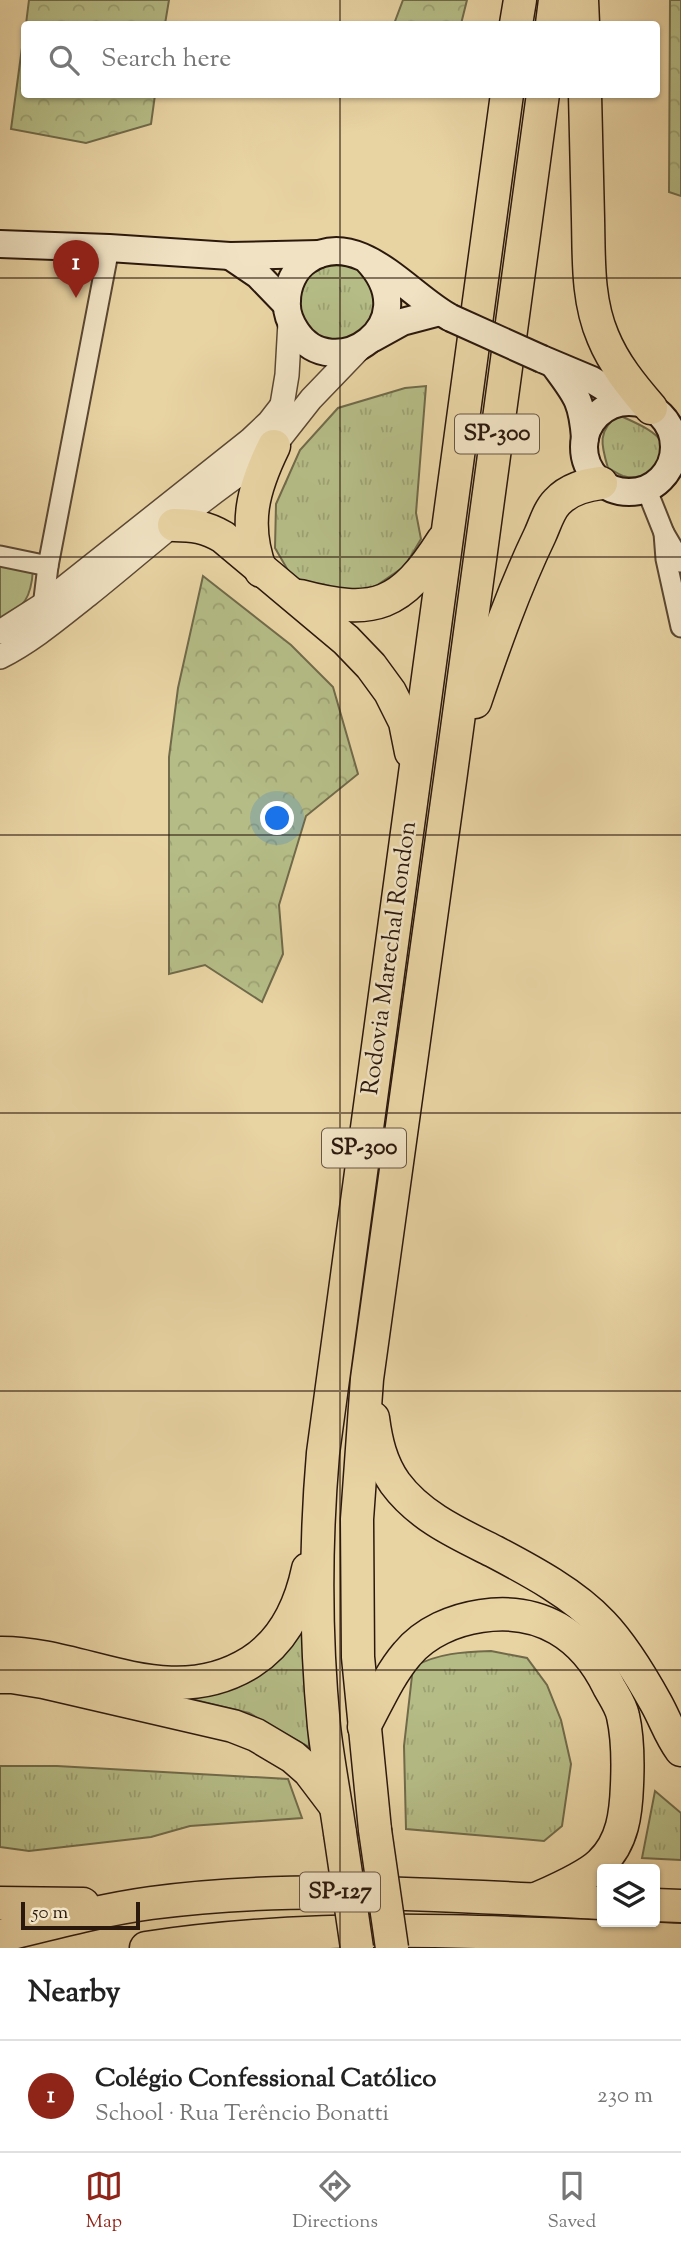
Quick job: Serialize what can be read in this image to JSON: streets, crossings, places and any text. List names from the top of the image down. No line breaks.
{"streets":{"highway":["SP-300","Rodovia Marechal Rondon","SP-127"]},"scale_bar":"50 m","page":{"search":"Search here","pins":"1","scale":"50 m","heading":"Nearby","list":[{"mark":"1","name":"Colégio Confessional Católico","note":"School · Rua Terêncio Bonatti","value":"230 m"}],"nav":["Map","Directions","Saved"]}}
